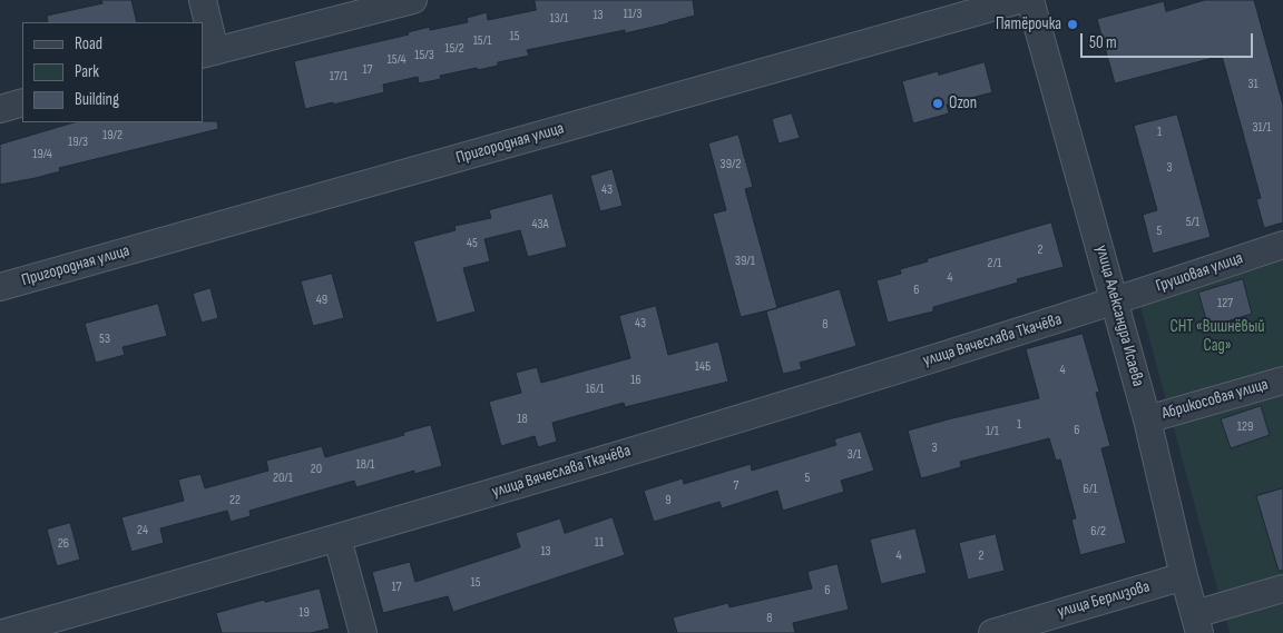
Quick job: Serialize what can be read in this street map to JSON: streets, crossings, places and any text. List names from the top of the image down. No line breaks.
{"streets":{"street":["Пригородная улица","Грушовая улица","улица Александра Исаева","улица Вячеслава Ткачёва","Абрикосовая улица","улица Берлизова"]},"crossings":[["Грушовая улица","улица Александра Исаева"],["Грушовая улица","улица Вячеслава Ткачёва"],["улица Александра Исаева","улица Вячеслава Ткачёва"],["улица Александра Исаева","Абрикосовая улица"],["улица Александра Исаева","улица Берлизова"]],"parks":["СНТ «Вишнёвый Cад»"],"places":["Пятёрочка","Ozon"],"house_numbers":["11/3","13","13/1","15","15/1","15/2","15/3","15/4","17","17/1","31","31/1","1","19/2","19/3","19/4","39/2","3","43","5/1","43А","5","45","2","39/1","2/1","4","6","49","127","43","8","53","14Б","4","16","16/1","18","1","129","6","1/1","3","3/1","18/1","20","20/1","5","7","6/1","22","9","24","6/2","11","26","13","4","2","15","17","6","19","8"],"legend":["Road","Park","Building"],"scale_bar":"50 m"}
